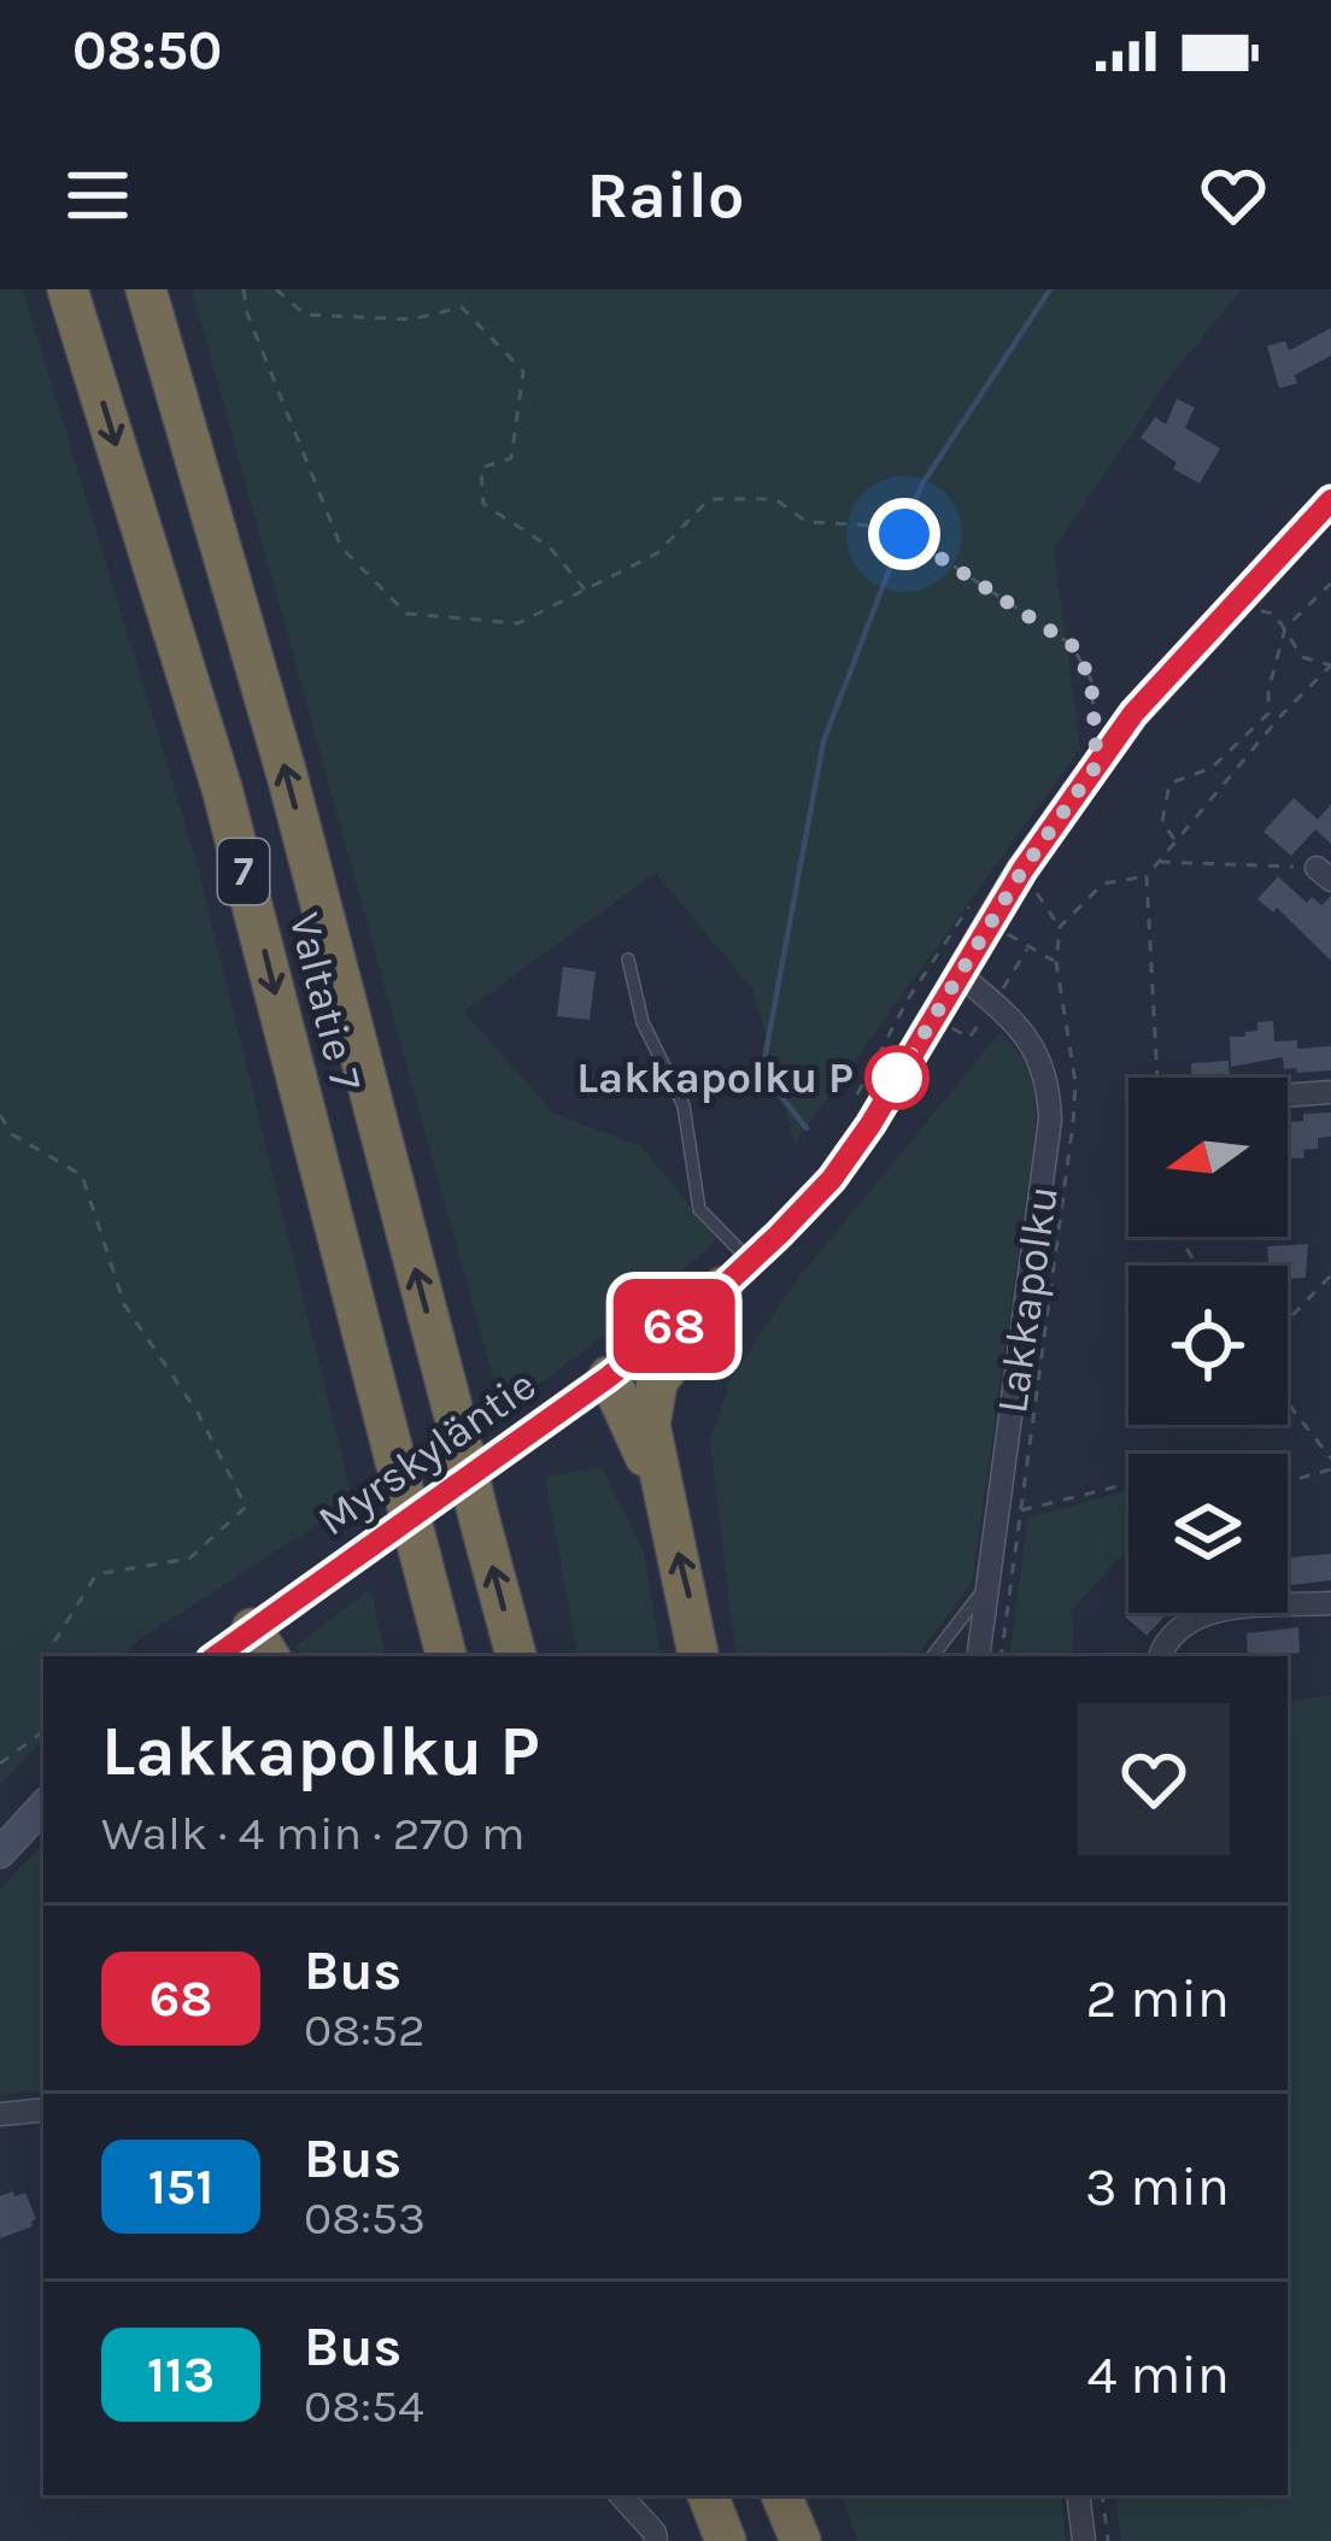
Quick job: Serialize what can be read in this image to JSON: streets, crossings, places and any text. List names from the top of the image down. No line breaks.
{"streets":{"highway":["7","Valtatie 7"],"street":["Lakkapolku","Myrskyläntie"]},"crossings":[["Lakkapolku","Myrskyläntie"]],"places":["Lakkapolku P"],"lines":["bus line 68"],"north":"left","page":{"status":"08:50","header":"Railo","on_map":"68","heading":["Lakkapolku P","Walk · 4 min · 270 m"],"list":[{"mark":"68","name":"Bus","note":"08:52","value":"2 min"},{"mark":"151","name":"Bus","note":"08:53","value":"3 min"},{"mark":"113","name":"Bus","note":"08:54","value":"4 min"}]}}
